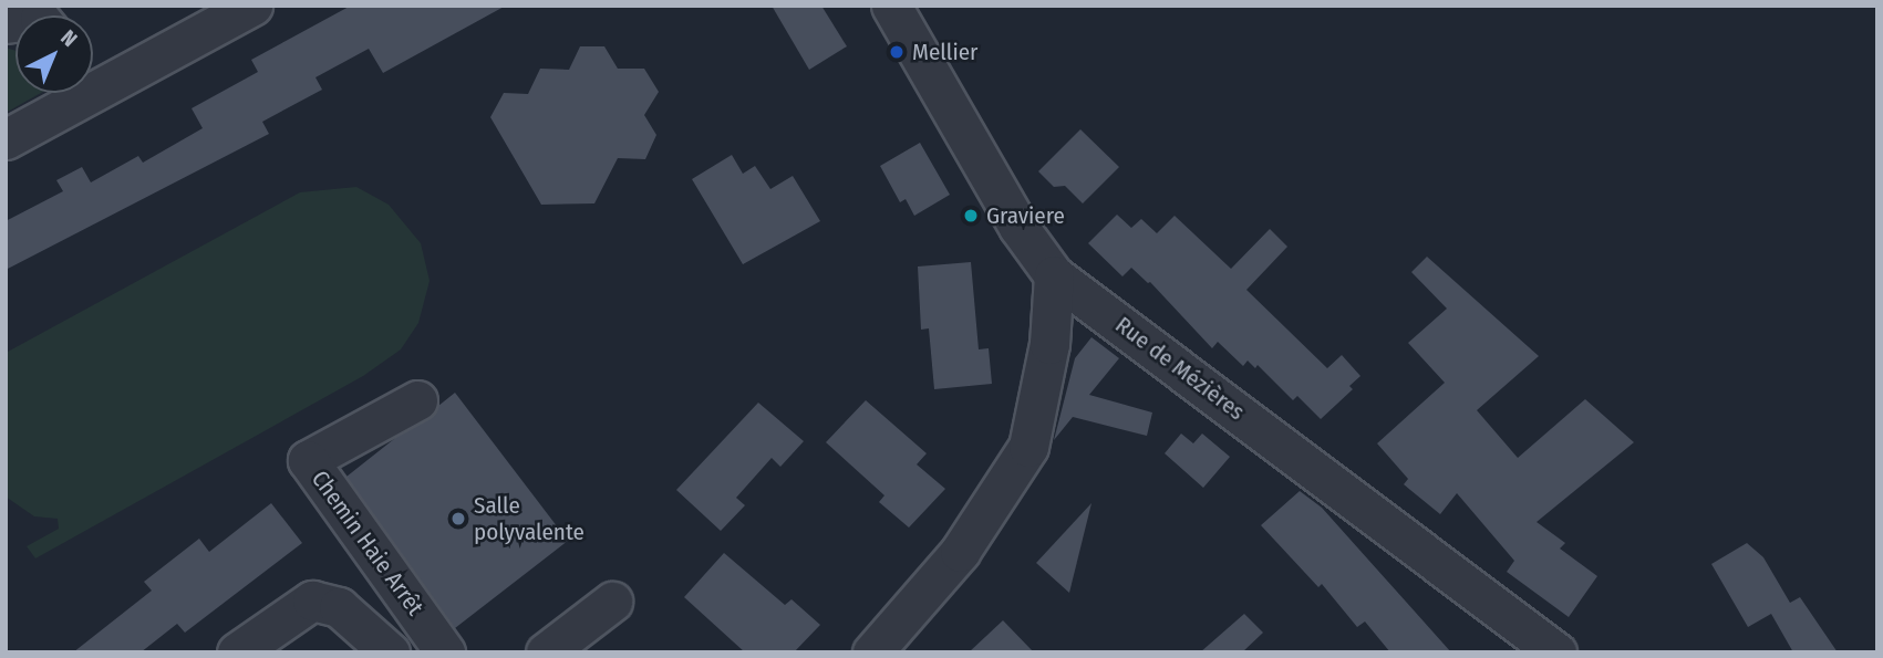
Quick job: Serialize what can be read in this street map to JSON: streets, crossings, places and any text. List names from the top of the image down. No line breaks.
{"streets":{"street":["Rue de Mézières","Chemin Haie Arrêt"]},"places":["Mellier","Graviere","Salle polyvalente"],"north":"top right"}
